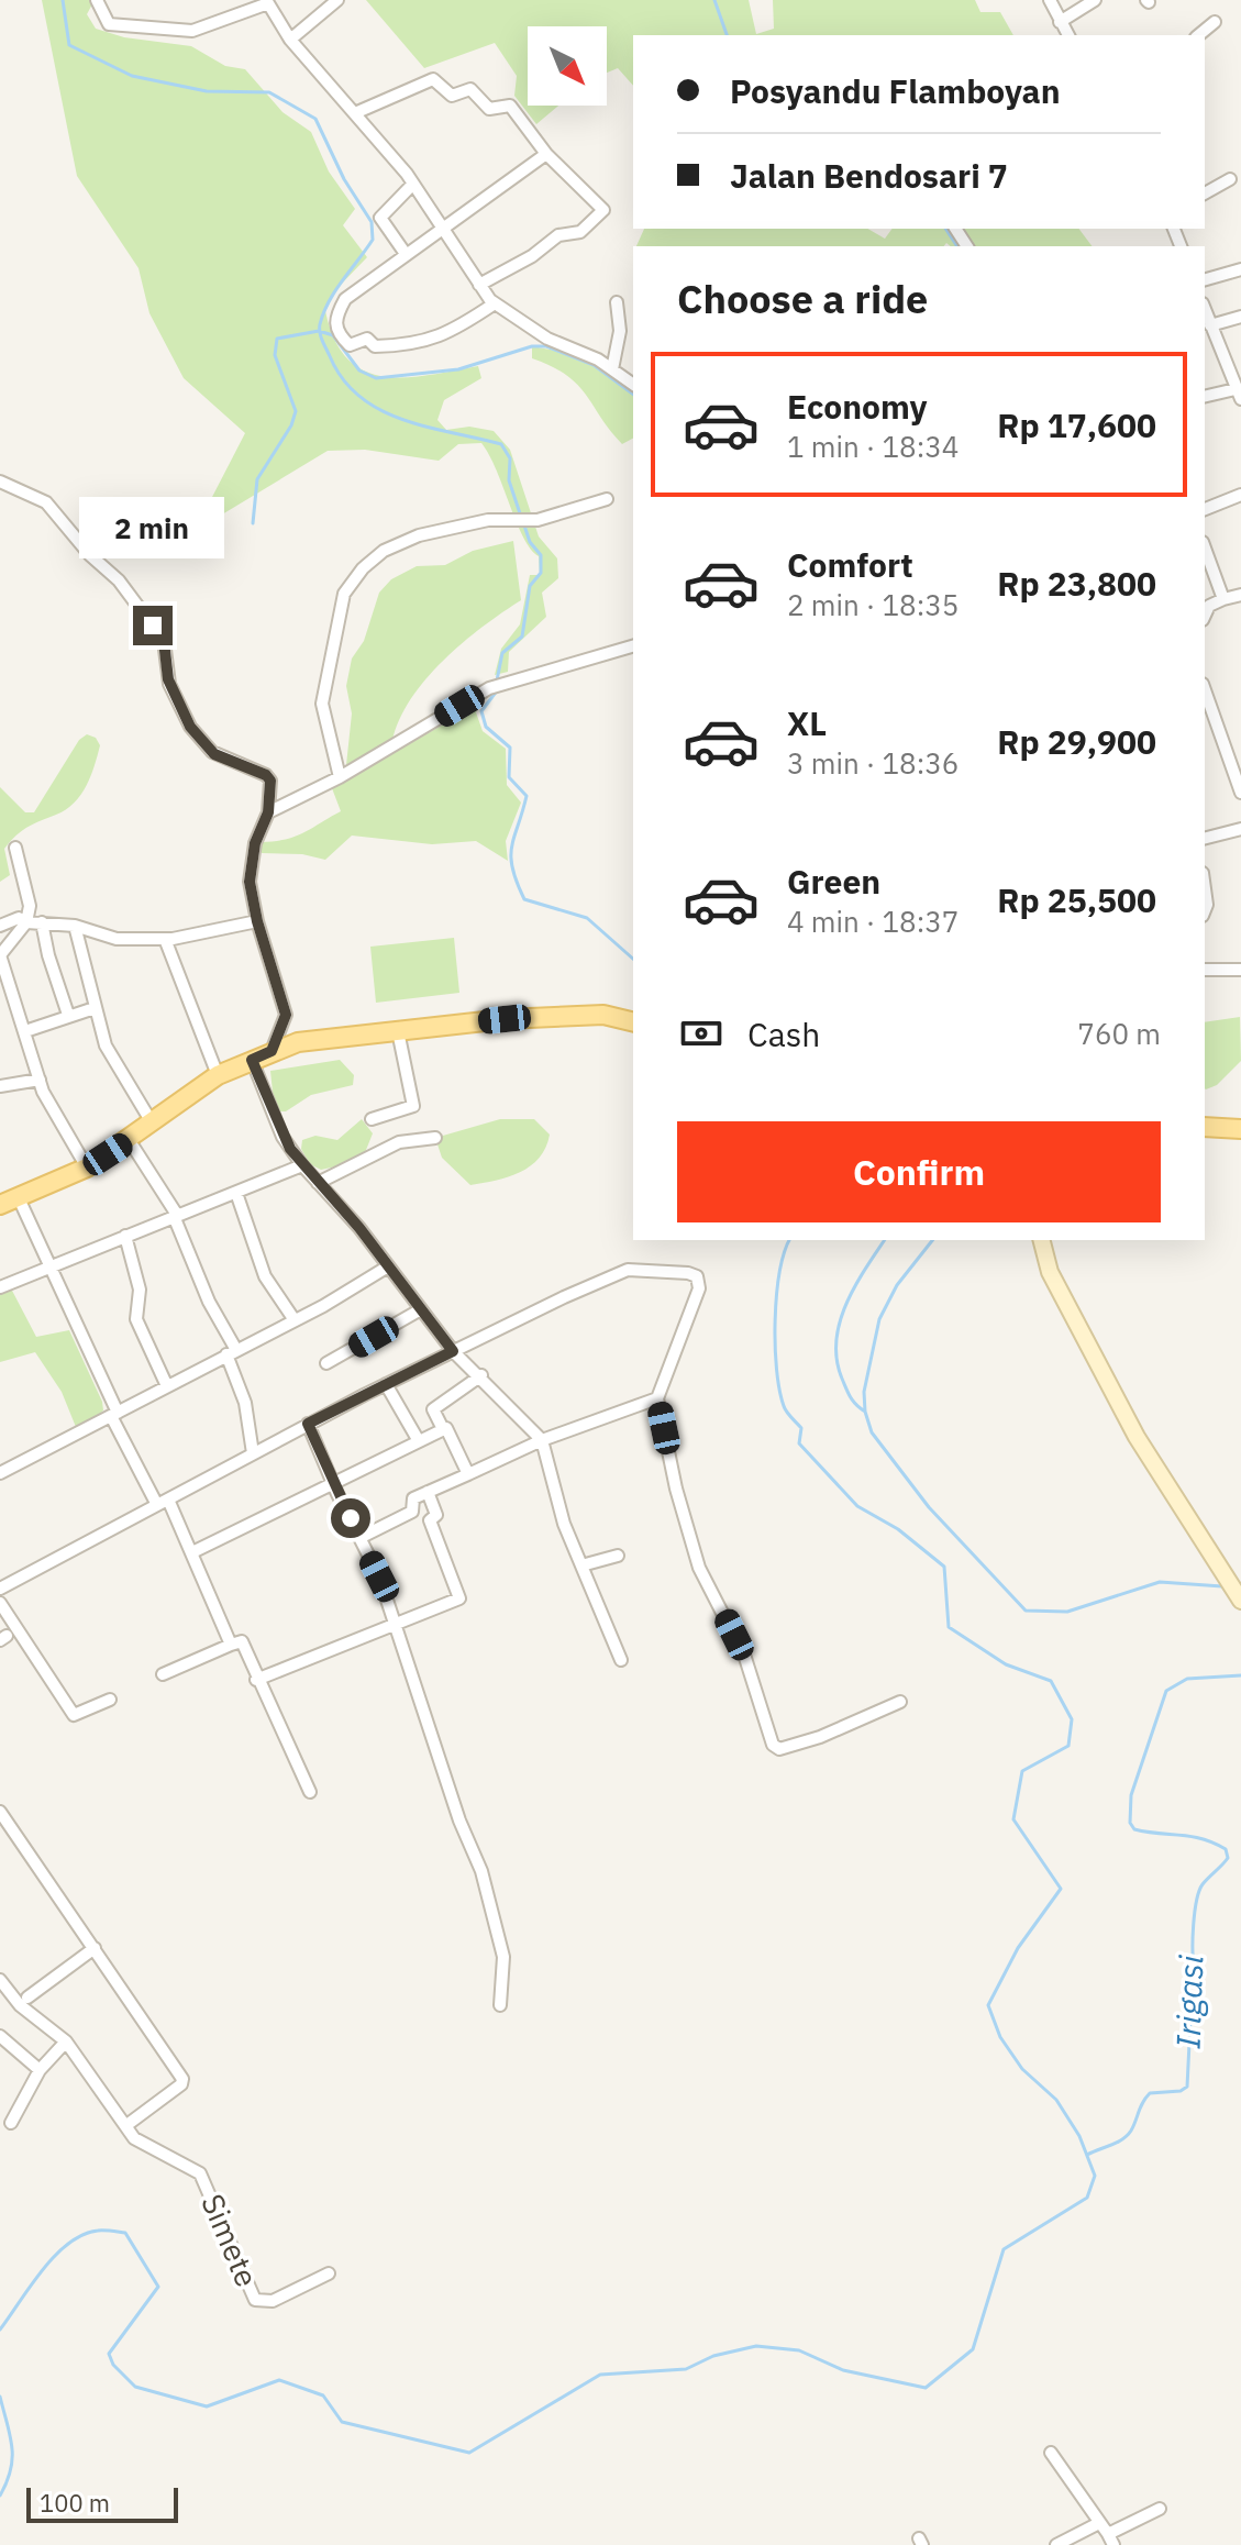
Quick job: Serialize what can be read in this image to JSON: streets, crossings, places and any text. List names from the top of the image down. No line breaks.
{"streets":{"street":["Simete"]},"water":["Irigasi"],"scale_bar":"100 m","north":"bottom right","page":{"banner":["Posyandu Flamboyan","Jalan Bendosari 7"],"heading":"Choose a ride","list":[{"name":"Economy","note":"1 min · 18:34","value":"Rp 17,600"},{"name":"Comfort","note":"2 min · 18:35","value":"Rp 23,800"},{"name":"XL","note":"3 min · 18:36","value":"Rp 29,900"},{"name":"Green","note":"4 min · 18:37","value":"Rp 25,500"}],"bubble":"2 min","pay":["Cash","760 m"],"buttons":"Confirm","scale":"100 m"}}
